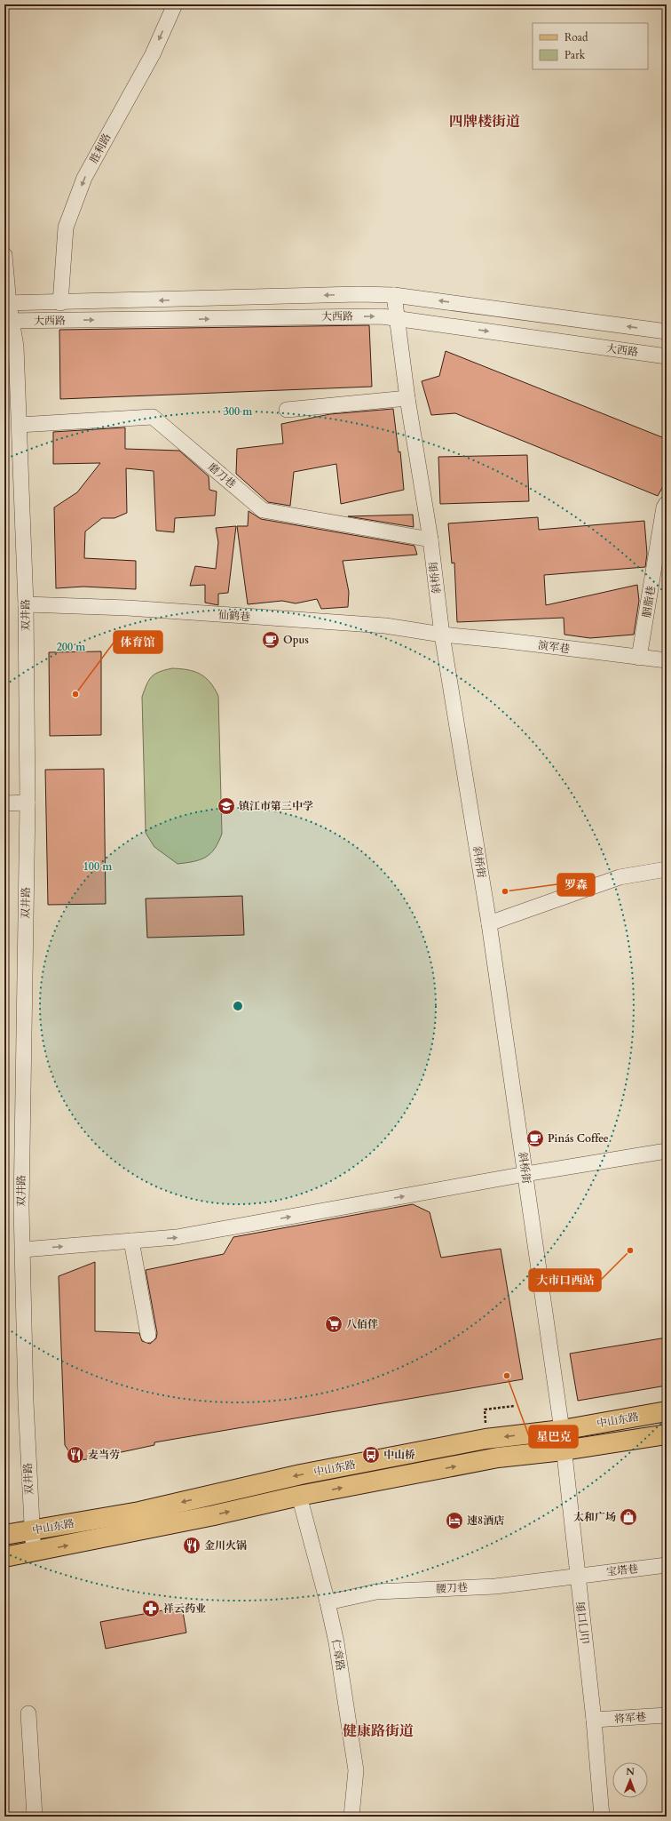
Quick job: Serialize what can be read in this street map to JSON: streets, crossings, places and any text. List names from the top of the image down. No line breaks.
{"streets":{"main road":["中山东路"],"street":["胜利路","大西路","磨刀巷","斜桥街","胭脂巷","双井路","仙鹤巷","演军巷","宝塔巷","腰刀巷","山门口街","仁章路","将军巷"]},"crossings":[["胜利路","大西路"],["大西路","斜桥街"],["大西路","双井路"],["磨刀巷","斜桥街"],["磨刀巷","双井路"],["斜桥街","仙鹤巷"],["斜桥街","演军巷"],["斜桥街","中山东路"],["斜桥街","山门口街"],["胭脂巷","演军巷"],["双井路","仙鹤巷"],["双井路","中山东路"],["仙鹤巷","演军巷"],["中山东路","山门口街"],["中山东路","仁章路"],["宝塔巷","腰刀巷"],["宝塔巷","山门口街"],["腰刀巷","山门口街"],["腰刀巷","仁章路"],["山门口街","将军巷"]],"one_way":["胜利路"],"districts":["四牌楼街道","健康路街道"],"places":{"cafe":["Opus","Pinás Coffee"],"other":["体育馆","罗森","大市口西站","星巴克"],"school or university":["镇江市第三中学"],"supermarket":["八佰伴"],"restaurant":["麦当劳","金川火锅"],"bus stop":["中山桥"],"shop":["太和广场"],"hotel":["速8酒店"],"pharmacy":["祥云药业"]},"legend":["Road","Park"],"north":"top","rings":["300 m","200 m","100 m"]}
